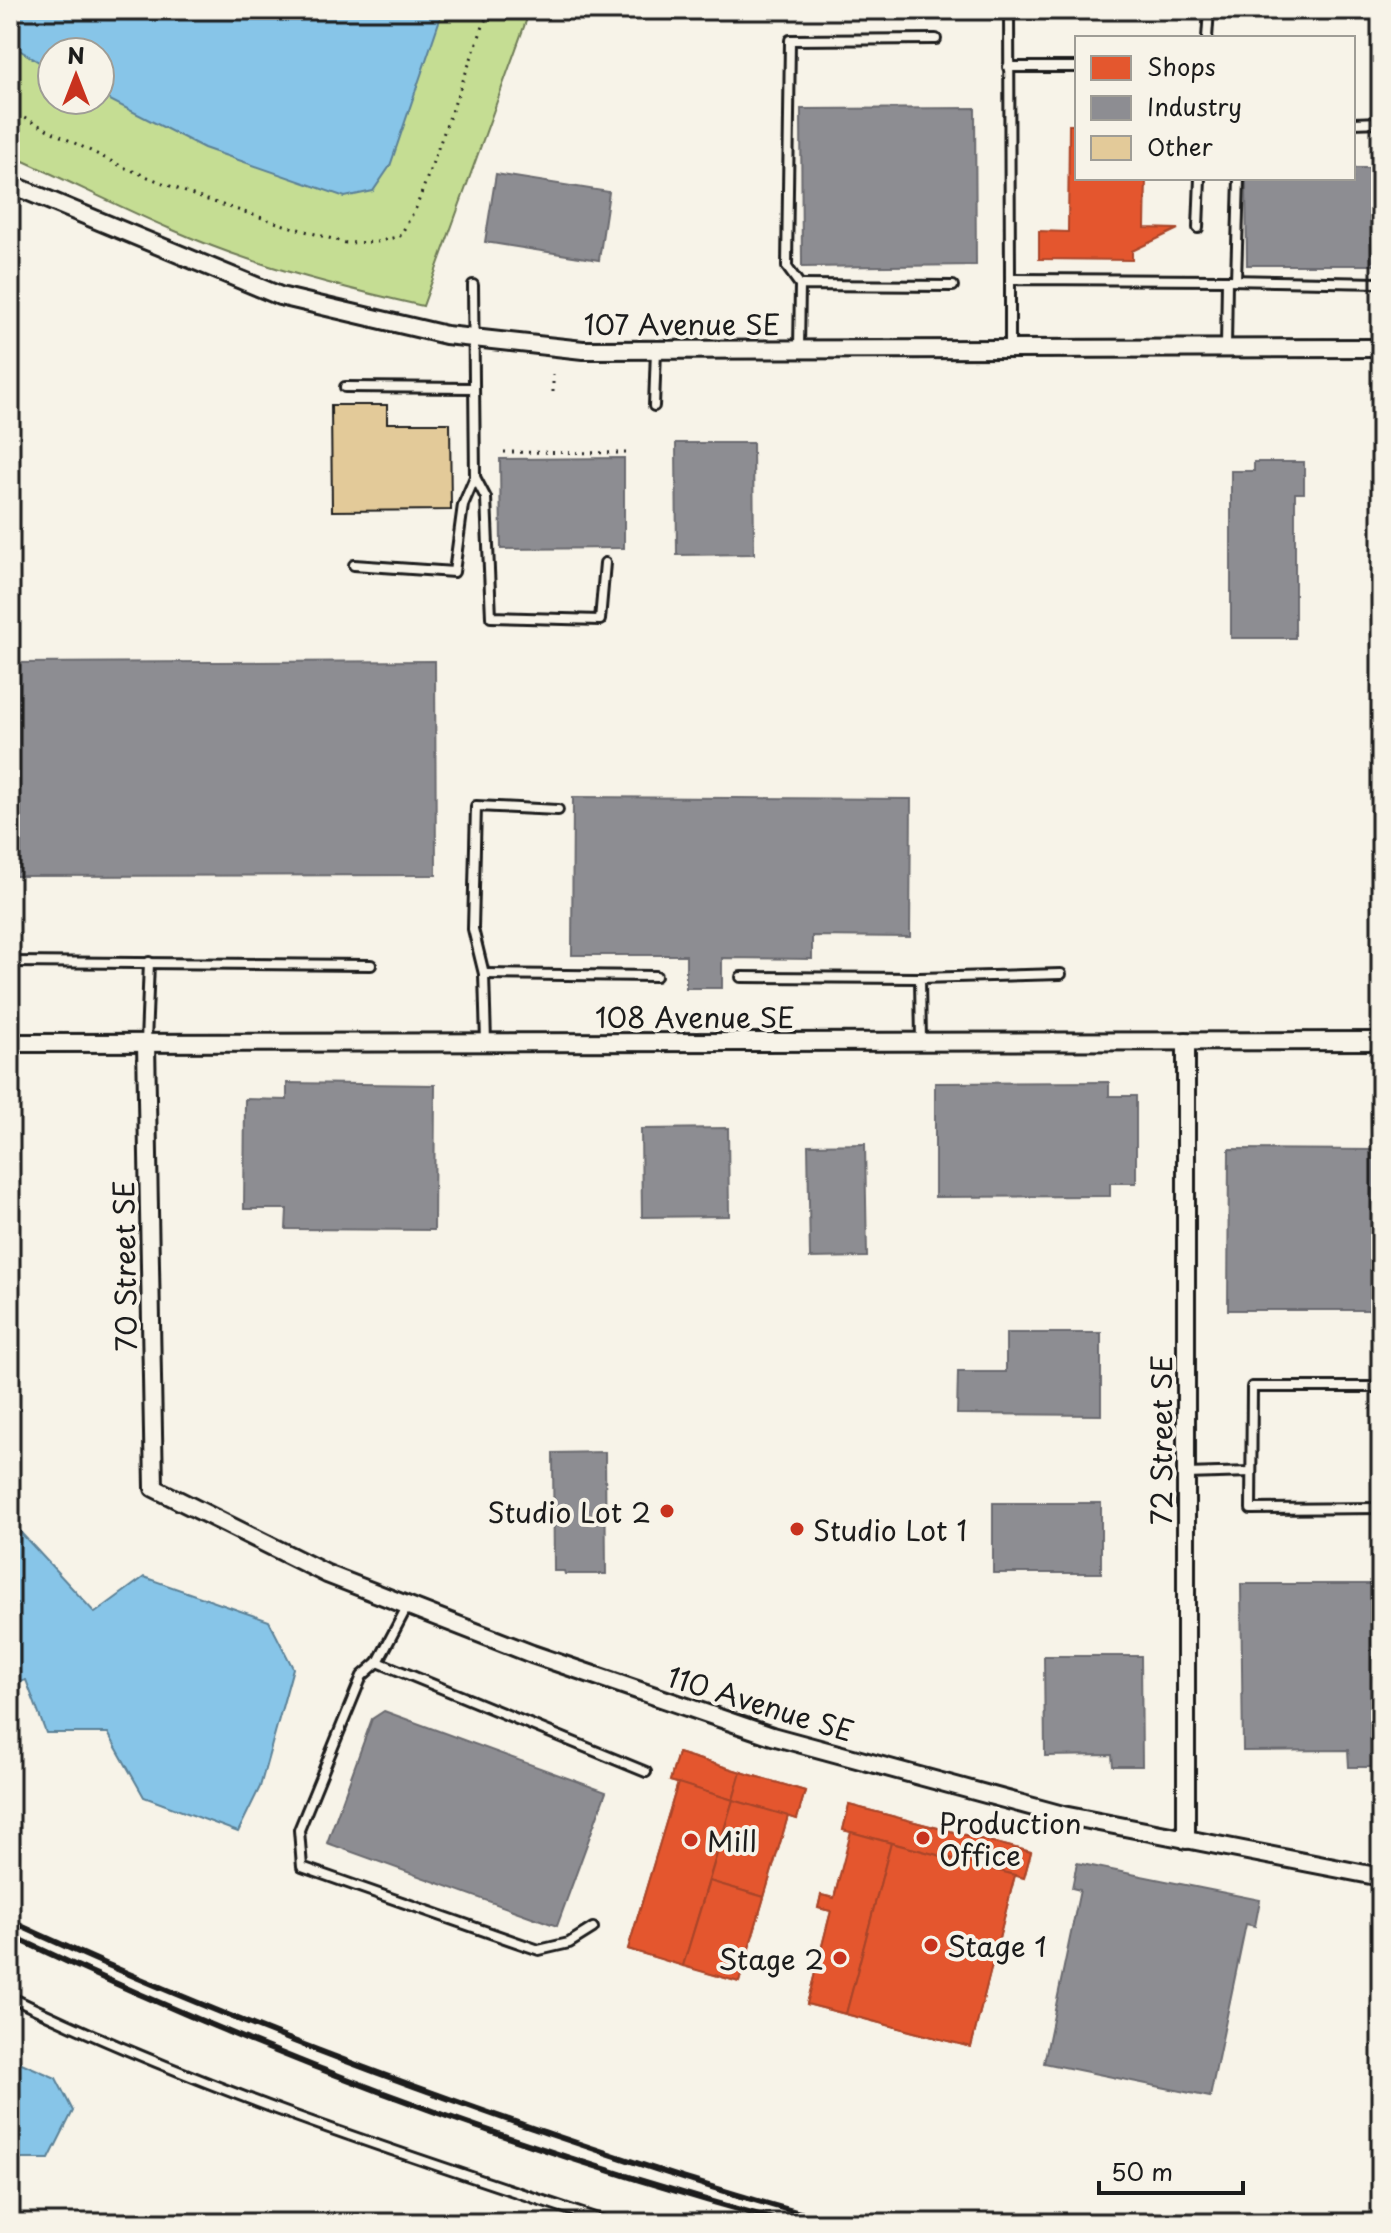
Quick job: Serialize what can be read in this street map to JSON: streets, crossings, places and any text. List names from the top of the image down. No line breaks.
{"streets":{"street":["107 Avenue SE","108 Avenue SE","70 Street SE","72 Street SE","110 Avenue SE"]},"crossings":[["108 Avenue SE","70 Street SE"],["108 Avenue SE","72 Street SE"],["70 Street SE","110 Avenue SE"],["72 Street SE","110 Avenue SE"]],"places":["Studio Lot 2","Studio Lot 1","Production Office","Mill","Stage 1","Stage 2"],"legend":["Shops","Industry","Other"],"scale_bar":"50 m","north":"top"}
